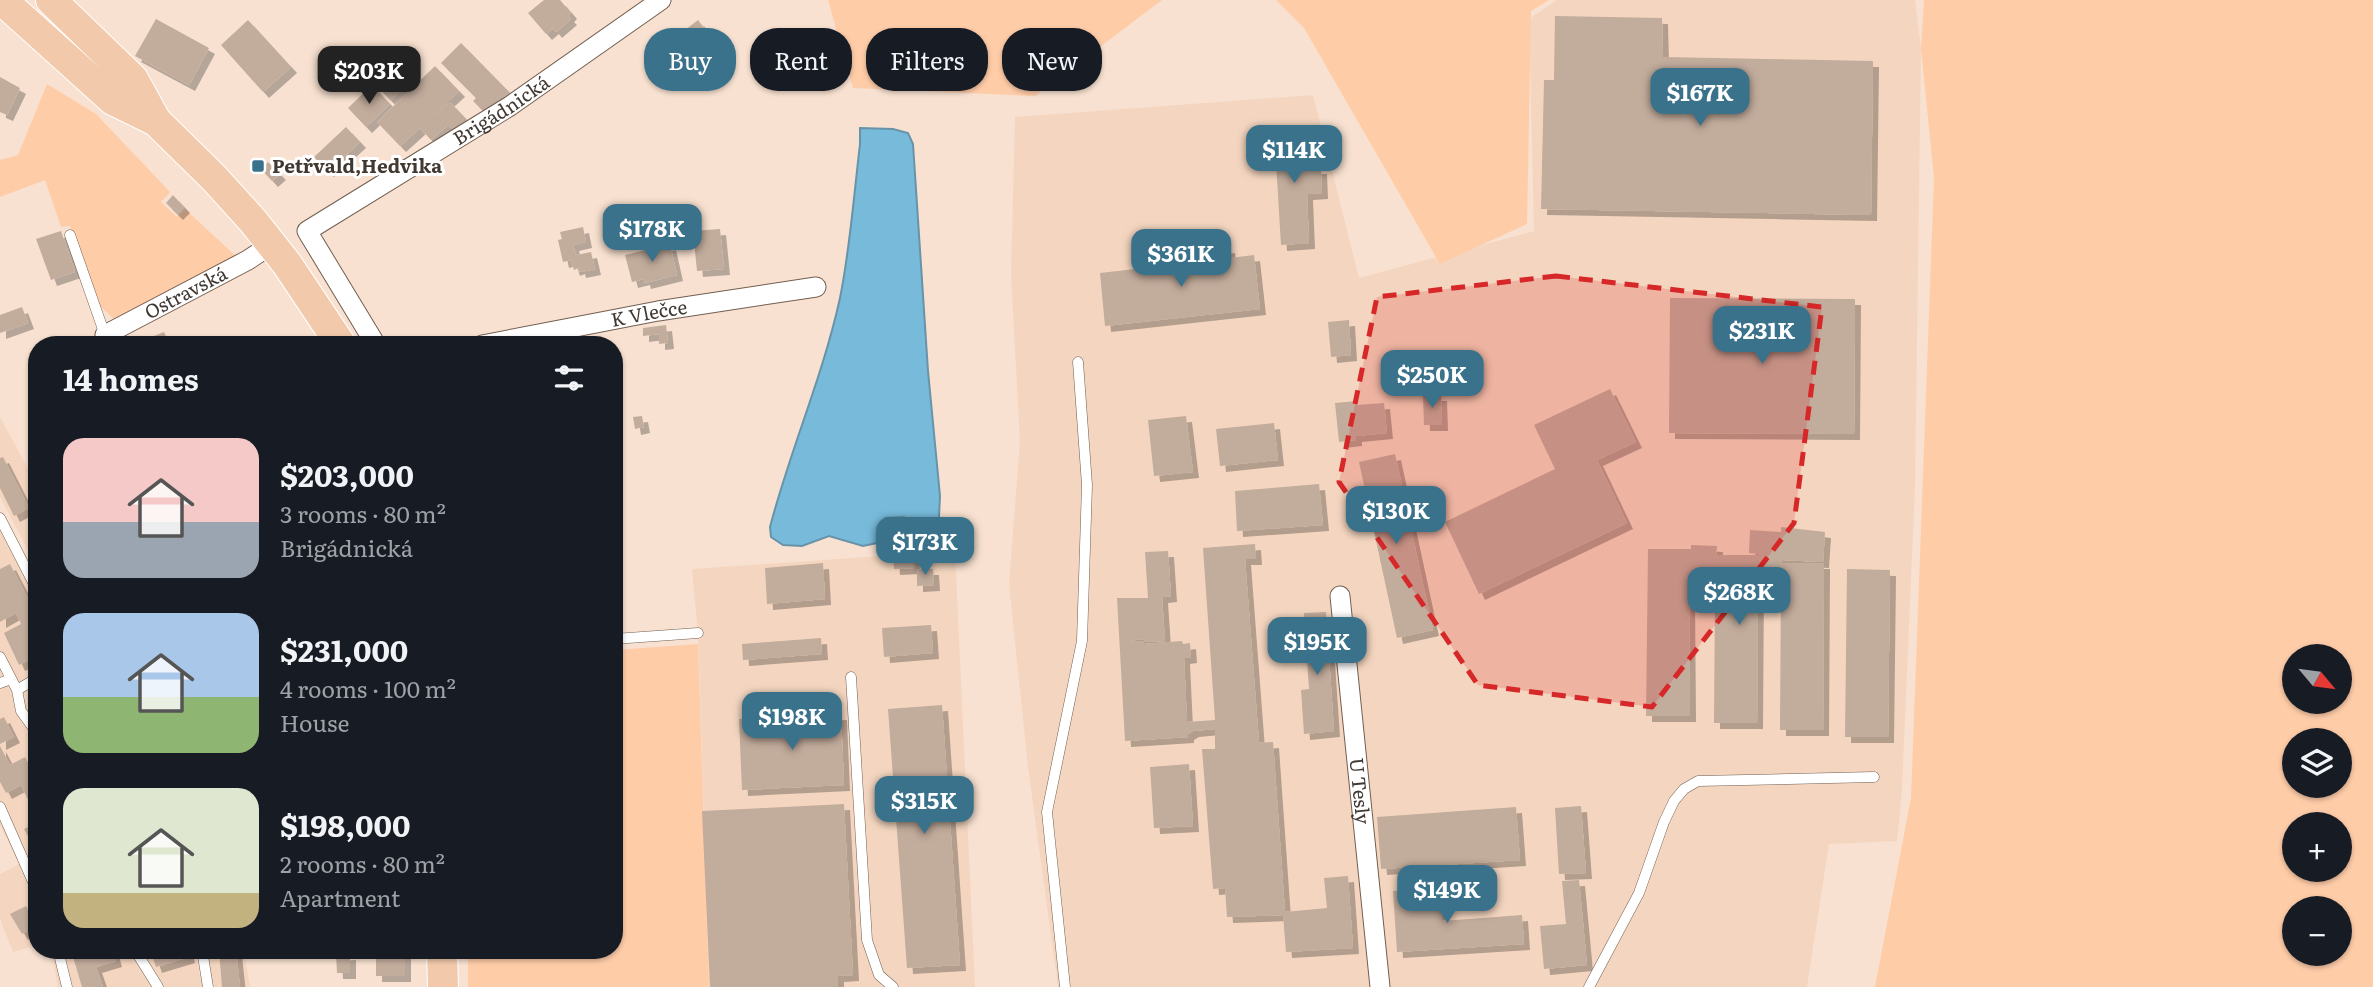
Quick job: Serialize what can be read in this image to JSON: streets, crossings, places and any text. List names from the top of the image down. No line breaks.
{"streets":{"street":["Brigádnická","Ostravská","K Vlečce","U Tesly"]},"places":{"transit":["Petřvald,Hedvika"]},"north":"bottom right","page":{"chip":["Buy","Rent","Filters","New"],"price":["$203K","$167K","$114K","$178K","$361K","$231K","$250K","$130K","$173K","$268K","$195K","$198K","$315K","$149K"],"heading":"14 homes","list":[{"name":"$203,000","note":"3 rooms · 80 m² · Brigádnická"},{"name":"$231,000","note":"4 rooms · 100 m² · House"},{"name":"$198,000","note":"2 rooms · 80 m² · Apartment"}],"map_buttons":["+","−"]}}
